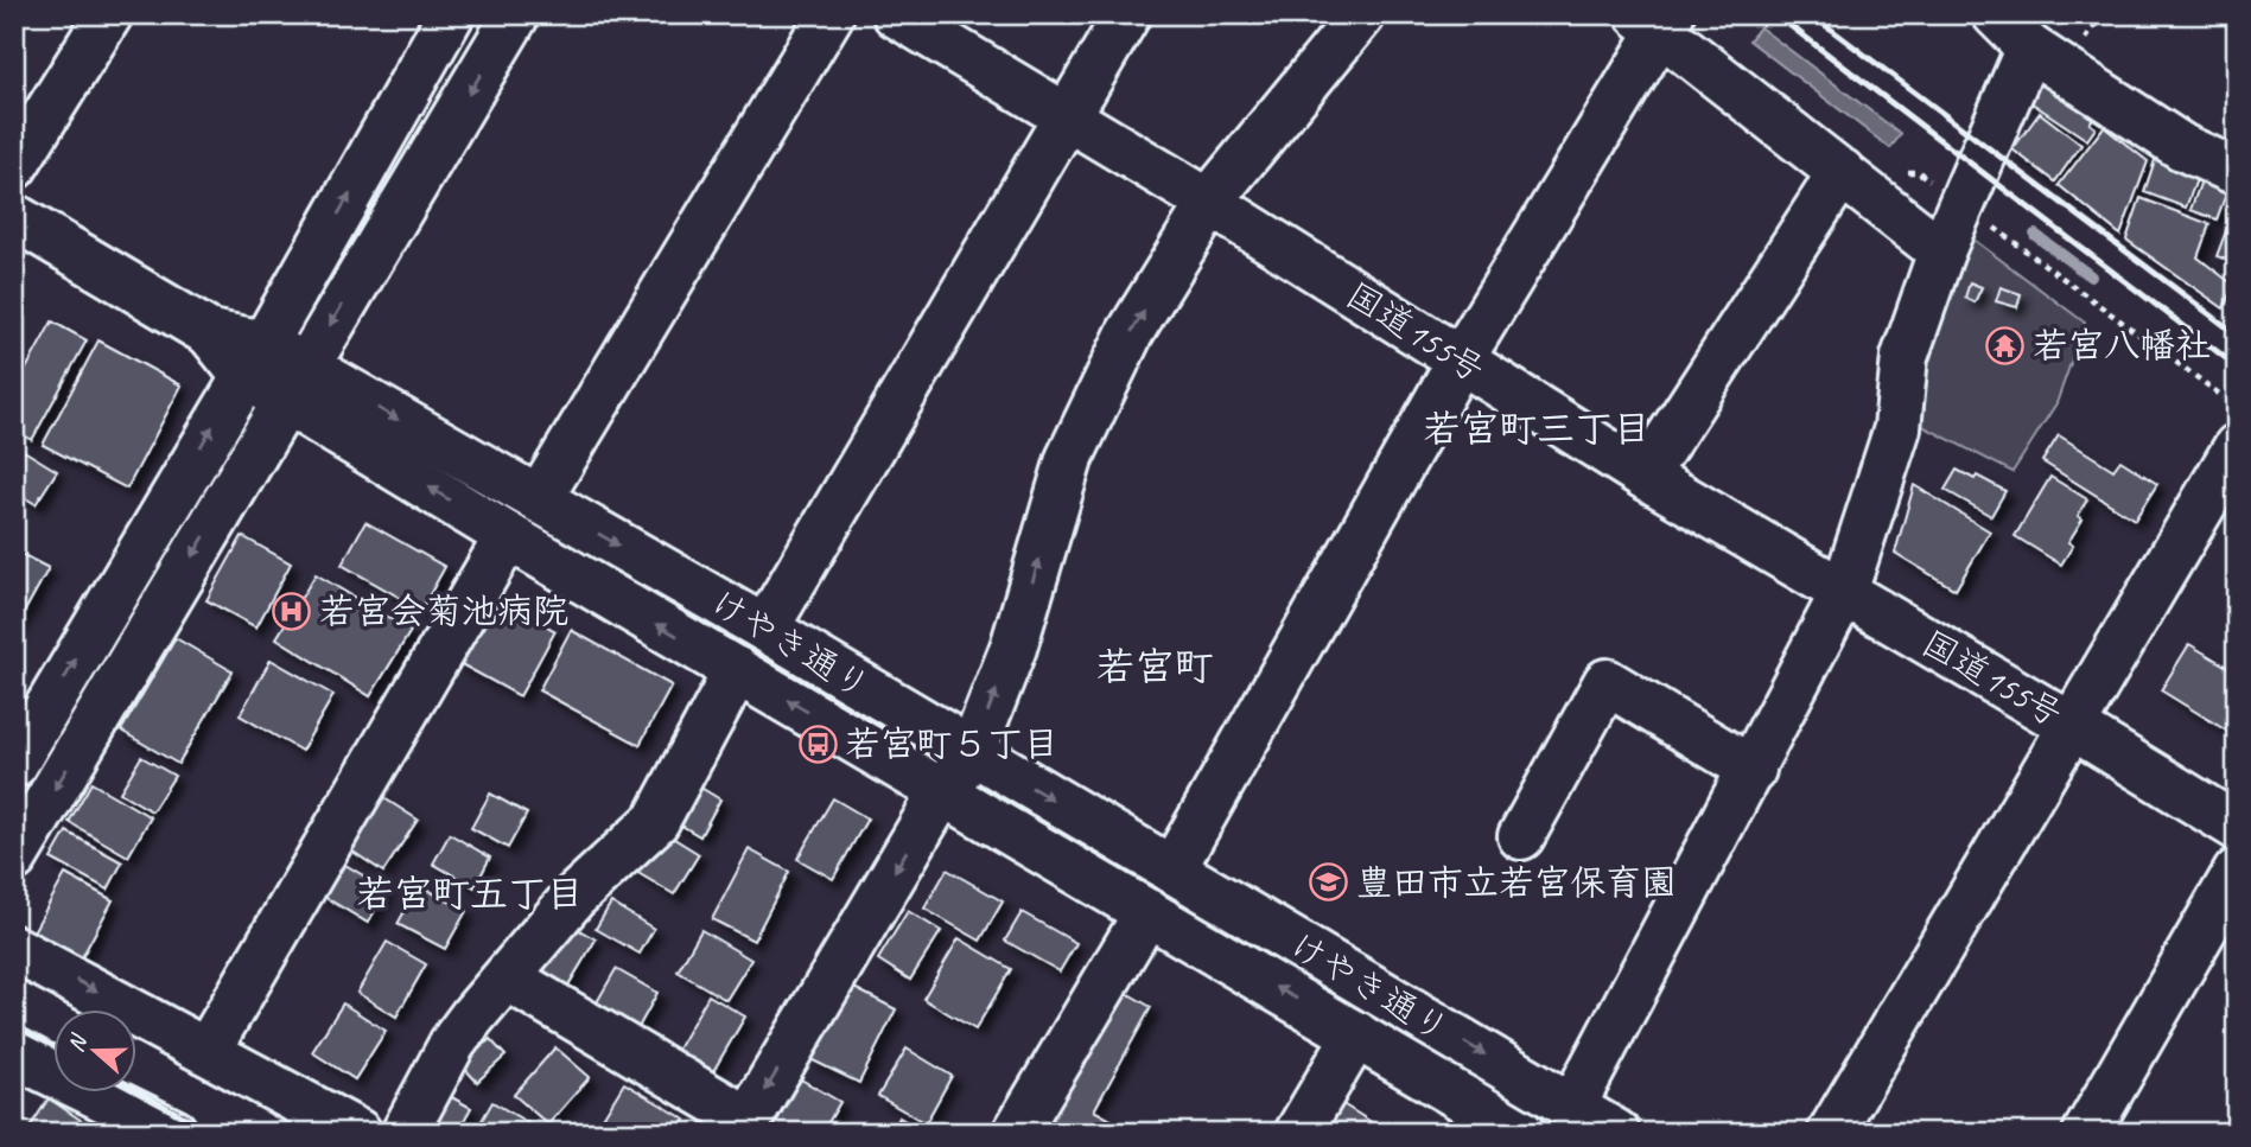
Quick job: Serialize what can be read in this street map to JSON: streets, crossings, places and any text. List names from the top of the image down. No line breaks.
{"streets":{"main road":["国道155号","けやき通り"]},"districts":["若宮町三丁目","若宮町","若宮町五丁目"],"places":{"temple":["若宮八幡社"],"hospital":["若宮会菊池病院"],"bus stop":["若宮町５丁目"],"school or university":["豊田市立若宮保育園"]},"north":"left"}
